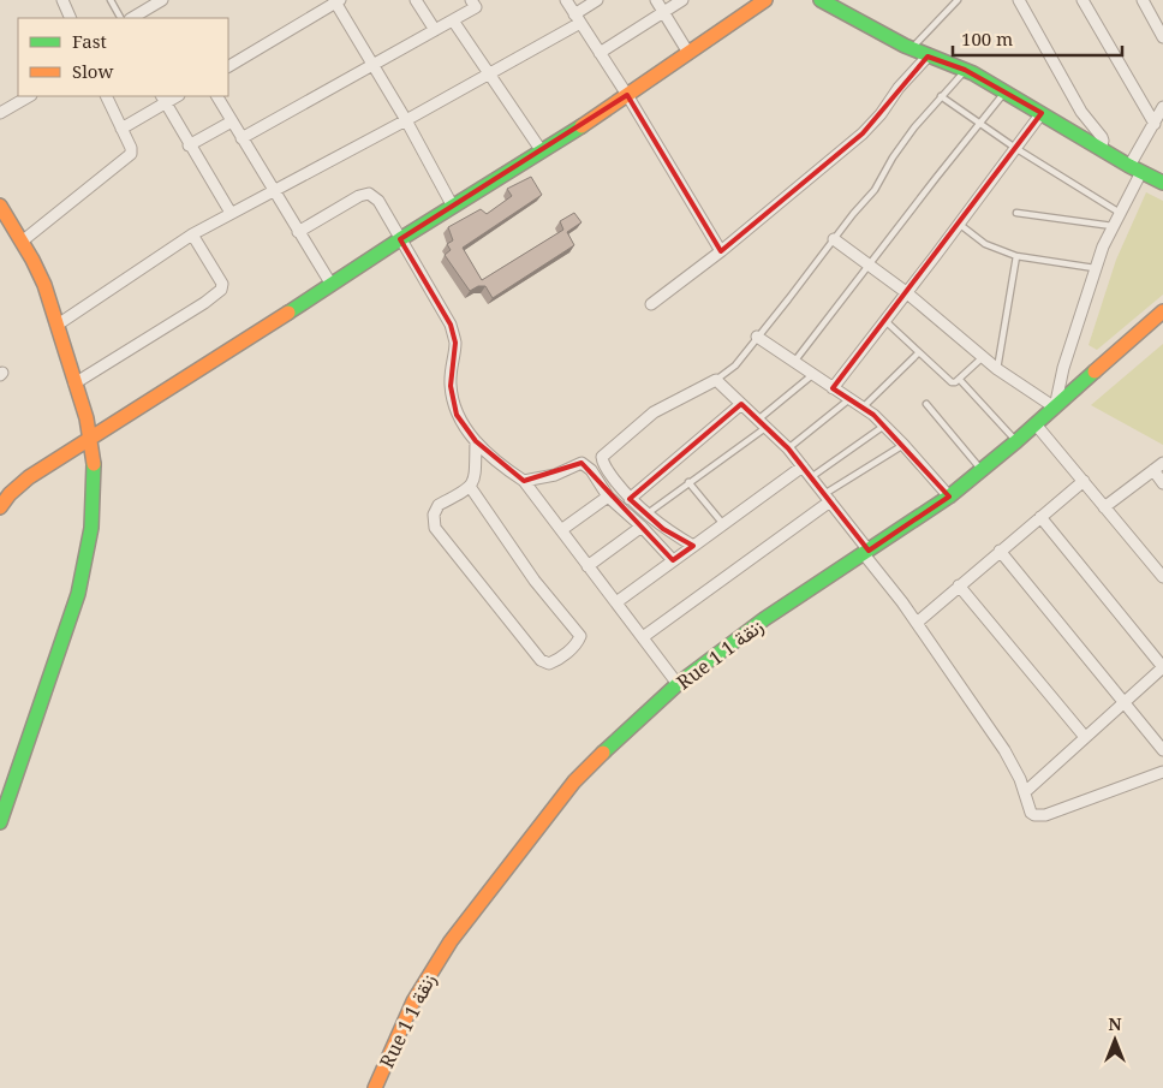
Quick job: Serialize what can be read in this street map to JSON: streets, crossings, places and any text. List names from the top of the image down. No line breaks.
{"streets":{"street":["Rue 1 زنقة 1"]},"legend":["Fast","Slow"],"scale_bar":"100 m","north":"top"}
